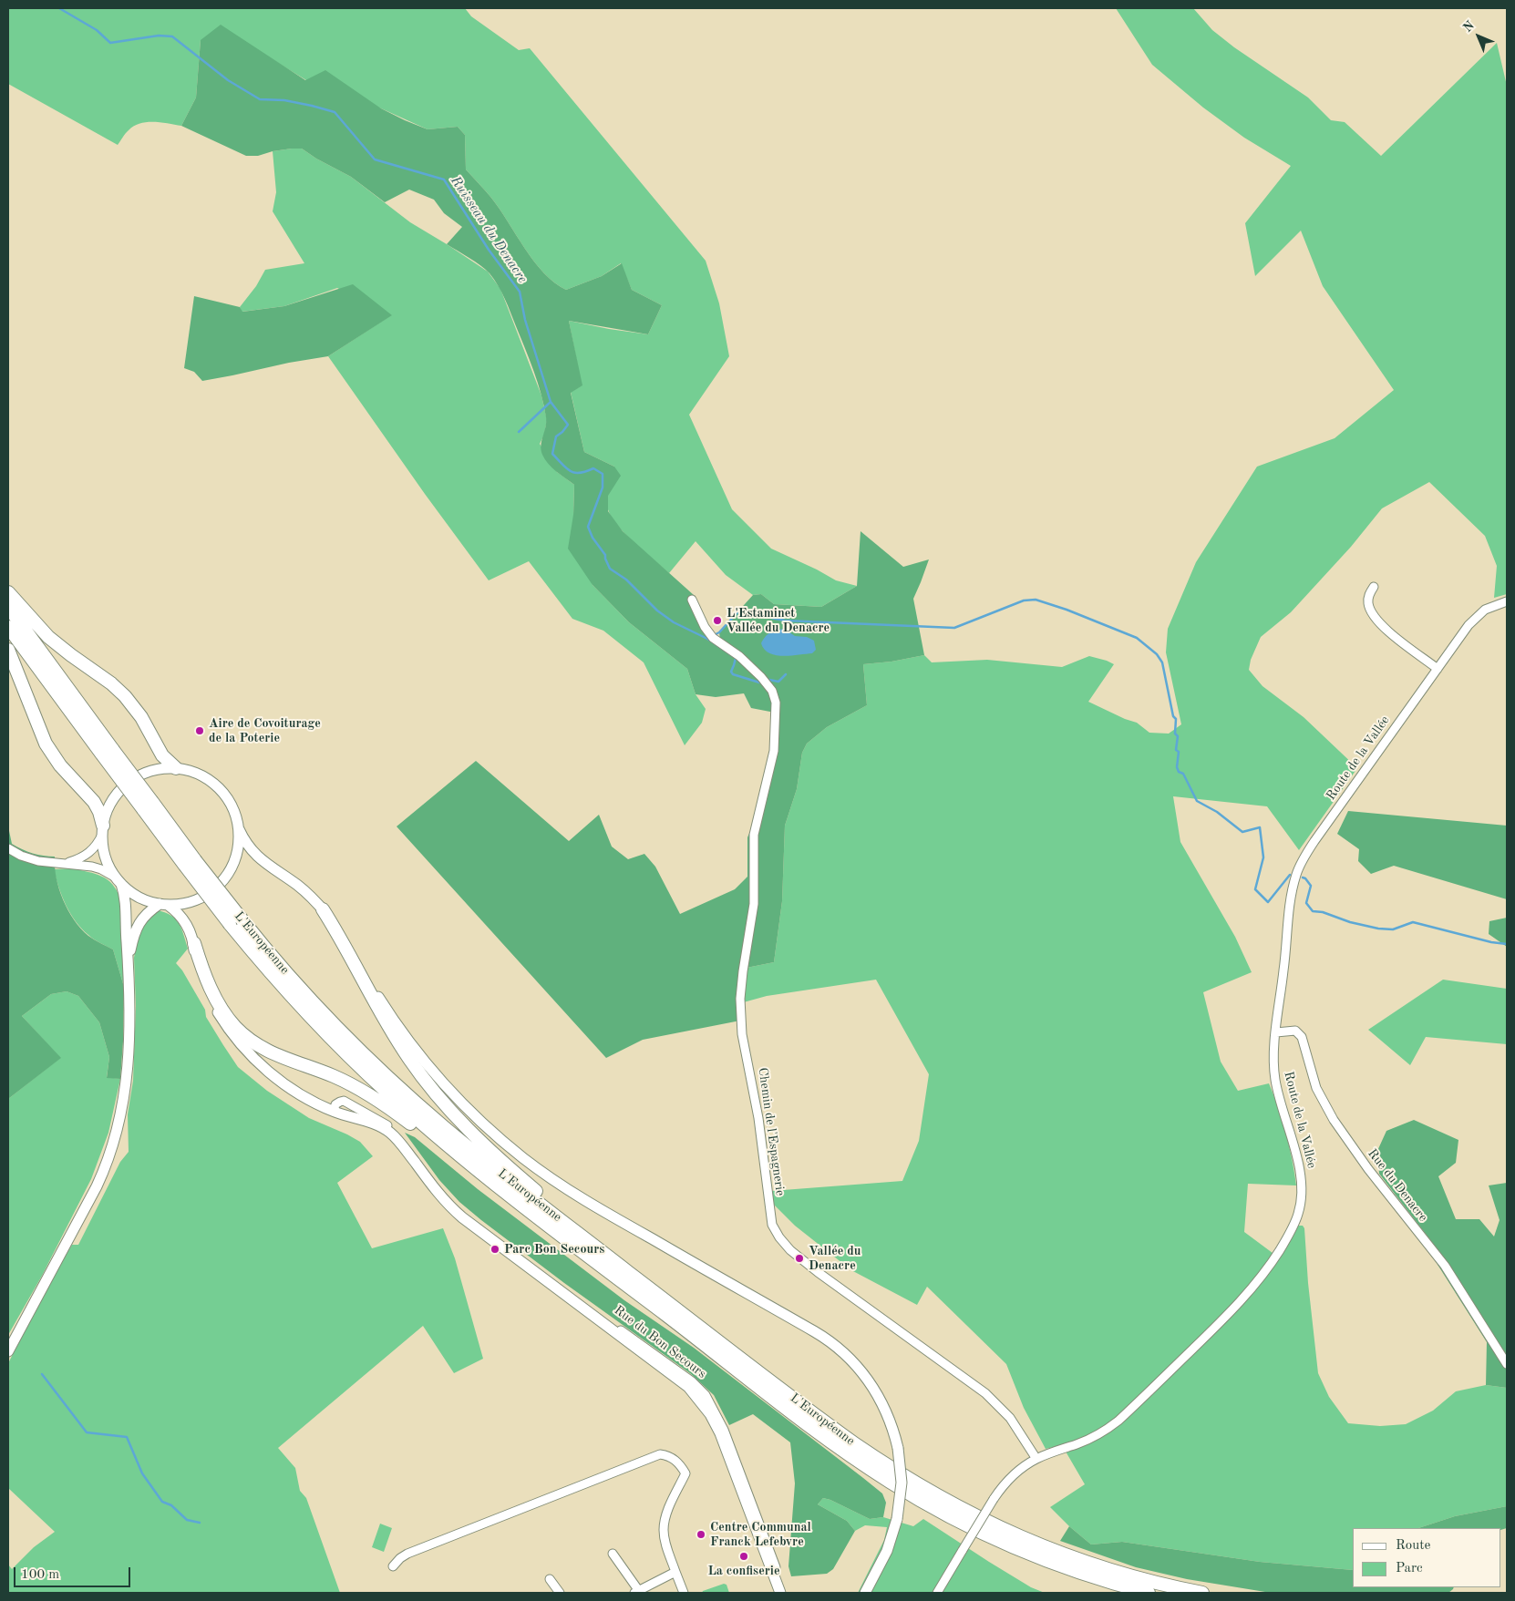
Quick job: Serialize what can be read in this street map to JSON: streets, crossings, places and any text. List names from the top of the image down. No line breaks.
{"streets":{"highway":["L'Européenne"],"main road":["Rue du Bon Secours"],"street":["Route de la Vallée","Chemin de l'Espagnerie","Rue du Denacre"]},"crossings":[["Route de la Vallée","Chemin de l'Espagnerie"],["Route de la Vallée","Rue du Denacre"]],"water":["Ruisseau du Denacre"],"places":["L'Estaminet Vallée du Denacre","Aire de Covoiturage de la Poterie","Parc Bon Secours","Vallée du Denacre","Centre Communal Franck Lefebvre","La confiserie"],"legend":["Route","Parc"],"scale_bar":"100 m","north":"top left"}
